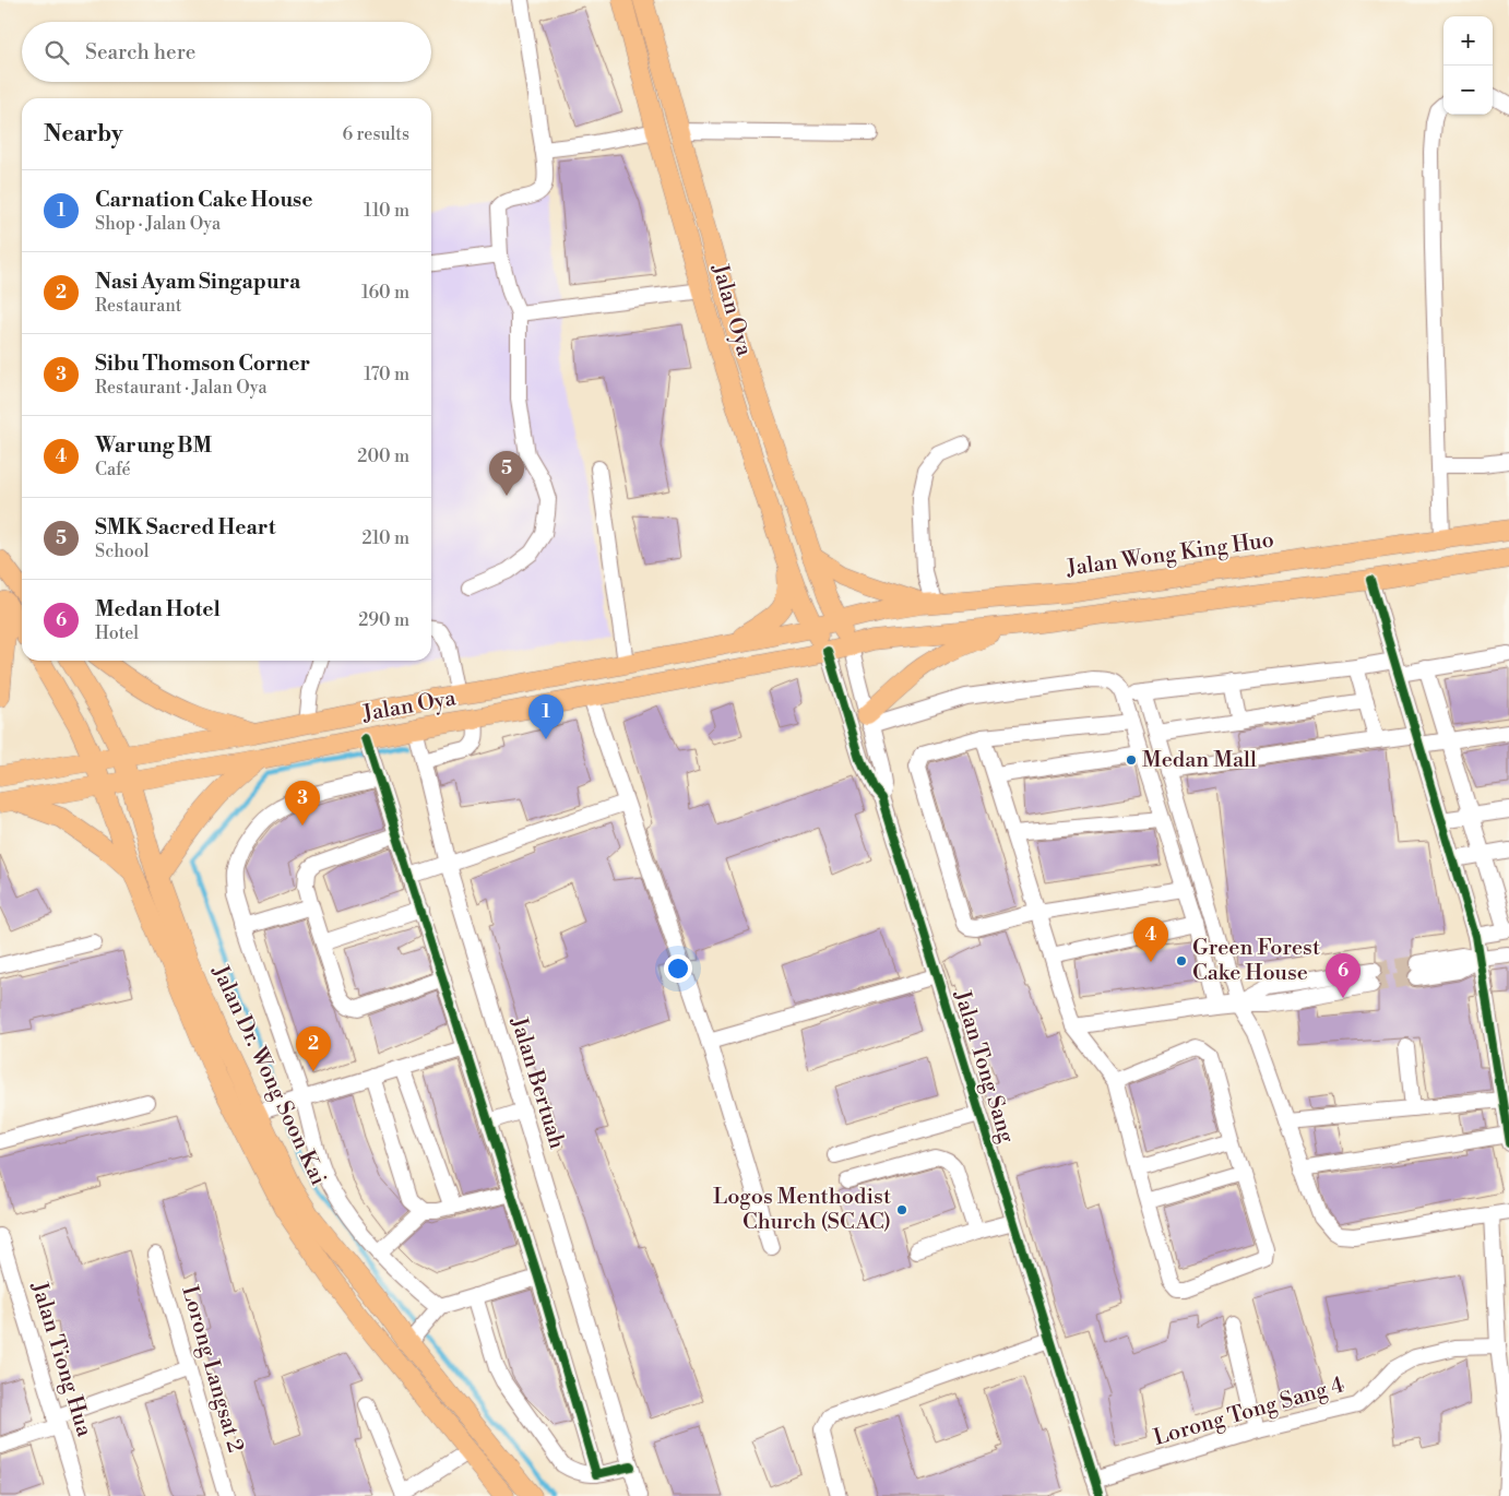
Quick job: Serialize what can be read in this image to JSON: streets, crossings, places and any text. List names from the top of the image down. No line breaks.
{"streets":{"main road":["Jalan Oya","Jalan Wong King Huo","Jalan Dr. Wong Soon Kai"],"street":["Jalan Tong Sang","Jalan Bertuah","Jalan Tiong Hua","Lorong Langsat 2","Lorong Tong Sang 4"]},"crossings":[["Jalan Oya","Jalan Wong King Huo"],["Jalan Oya","Jalan Tong Sang"],["Jalan Oya","Jalan Dr. Wong Soon Kai"],["Jalan Oya","Jalan Bertuah"],["Jalan Tong Sang","Lorong Tong Sang 4"]],"places":["Medan Mall","Green Forest Cake House","Logos Menthodist Church (SCAC)"],"page":{"map_buttons":["+","−"],"search":"Search here","heading":["Nearby","6 results"],"list":[{"mark":"1","name":"Carnation Cake House","note":"Shop · Jalan Oya","value":"110 m"},{"mark":"2","name":"Nasi Ayam Singapura","note":"Restaurant","value":"160 m"},{"mark":"3","name":"Sibu Thomson Corner","note":"Restaurant · Jalan Oya","value":"170 m"},{"mark":"4","name":"Warung BM","note":"Café","value":"200 m"},{"mark":"5","name":"SMK Sacred Heart","note":"School","value":"210 m"},{"mark":"6","name":"Medan Hotel","note":"Hotel","value":"290 m"}],"pins":["5","1","3","4","6","2"]}}
